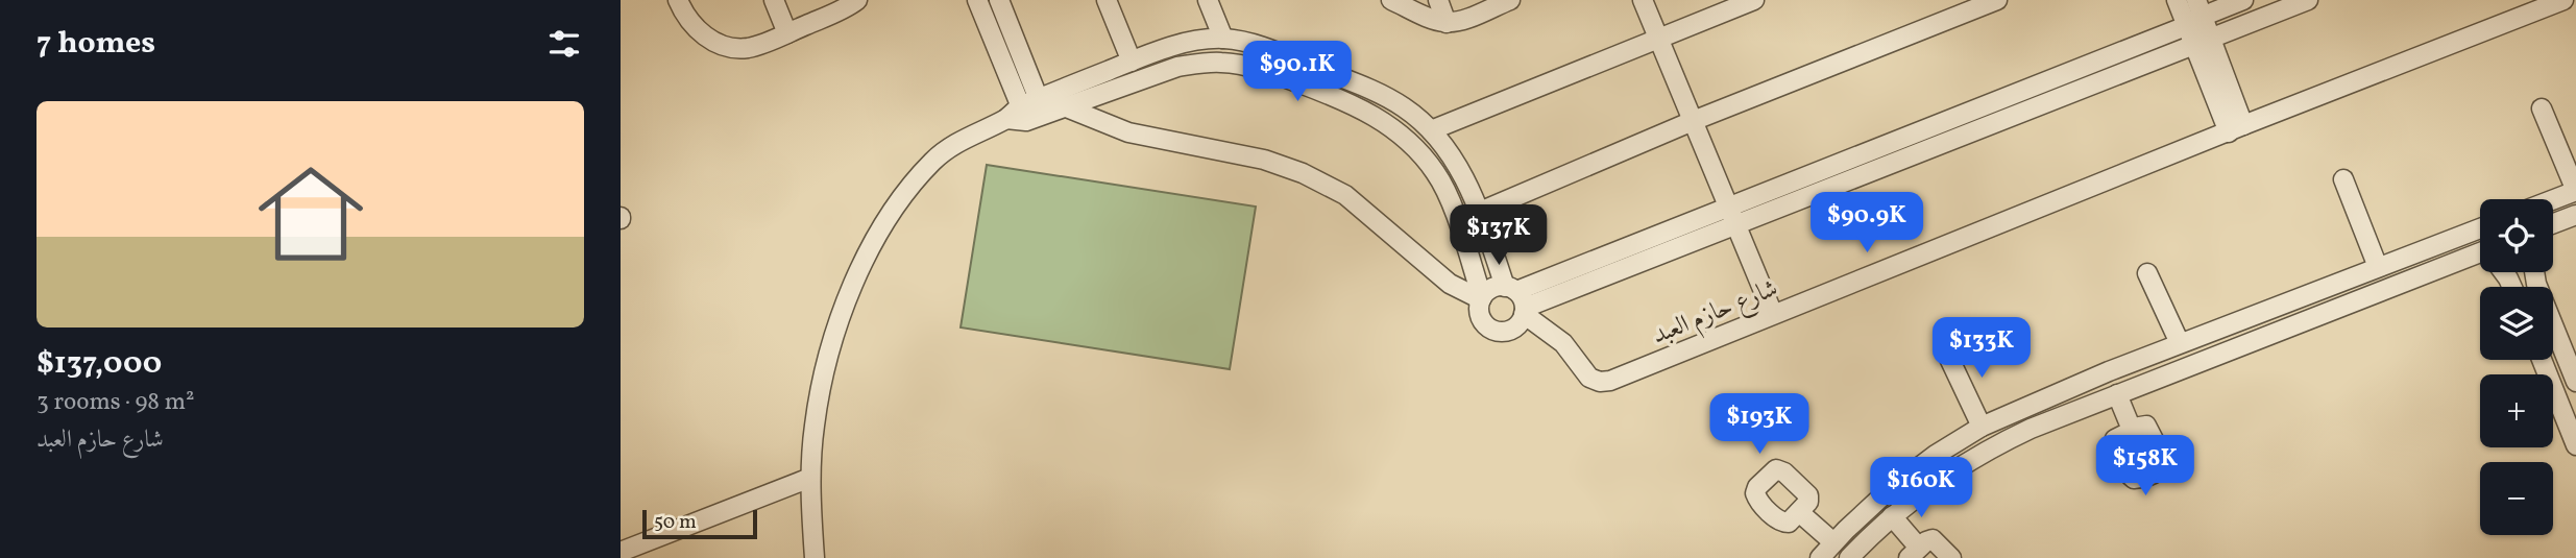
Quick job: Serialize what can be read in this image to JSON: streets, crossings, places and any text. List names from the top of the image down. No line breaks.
{"streets":{"street":["شارع حازم العبد"]},"scale_bar":"50 m","page":{"heading":"7 homes","price":["$90.1K","$90.9K","$137K","$133K","$193K","$158K","$160K"],"list":[{"name":"$137,000","note":"3 rooms · 98 m² · شارع حازم العبد"}],"map_buttons":["+","−"],"scale":"50 m"}}
